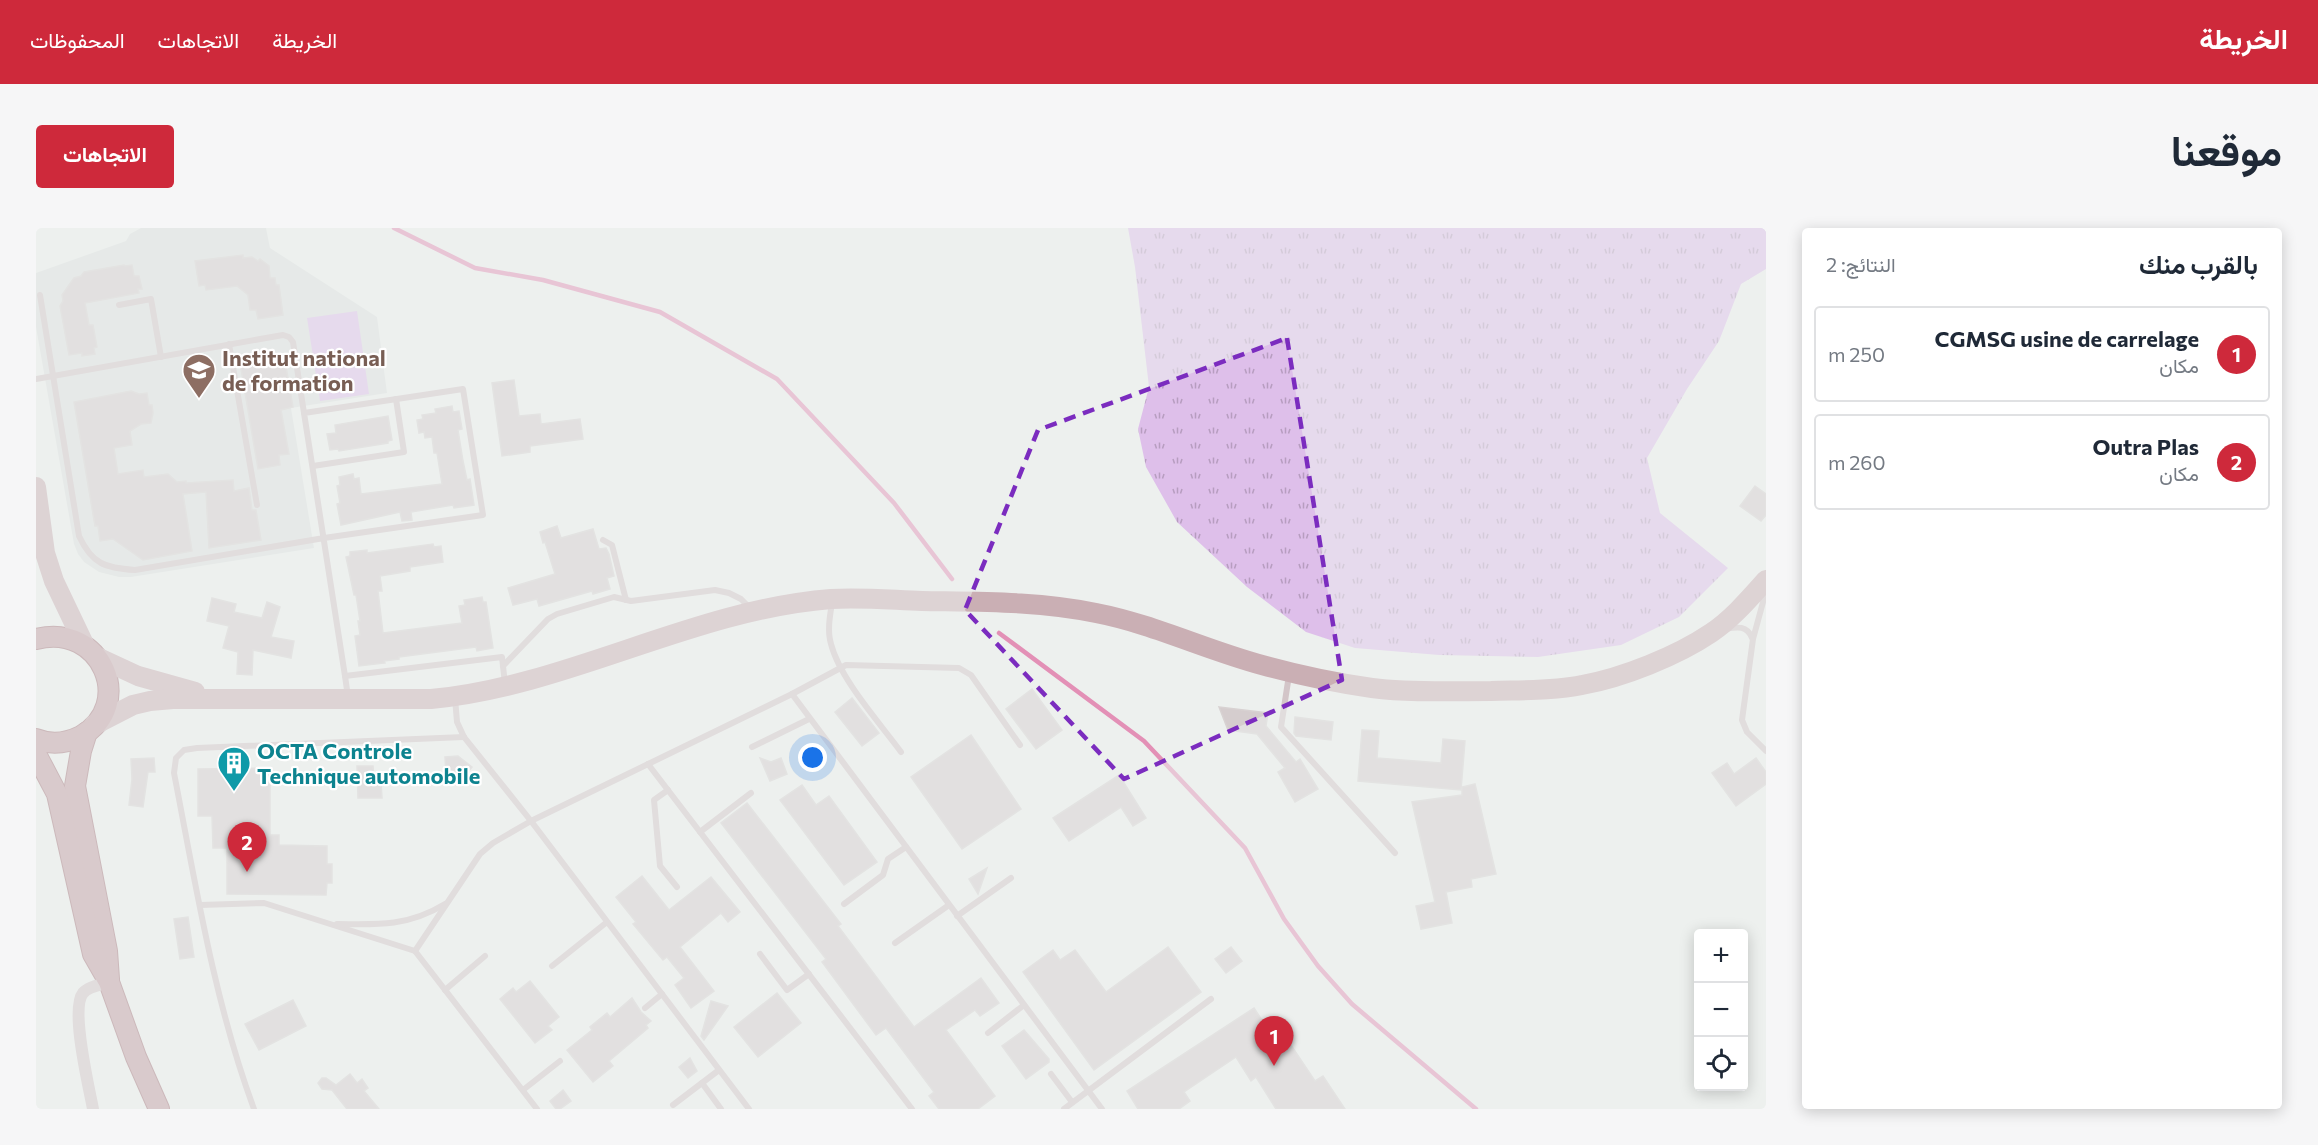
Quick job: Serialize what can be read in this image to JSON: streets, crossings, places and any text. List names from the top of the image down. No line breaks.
{"places":{"school or university":["Institut national de formation"],"building":["OCTA Controle Technique automobile"]},"page":{"header":"الخريطة","nav":["الخريطة","الاتجاهات","المحفوظات"],"title":"موقعنا","buttons":"الاتجاهات","heading":["بالقرب منك","النتائج: 2"],"list":[{"mark":"1","name":"CGMSG usine de carrelage","note":"مكان","value":"250 m"},{"mark":"2","name":"Outra Plas","note":"مكان","value":"260 m"}],"pins":["2","1"],"map_buttons":["+","−"]}}
